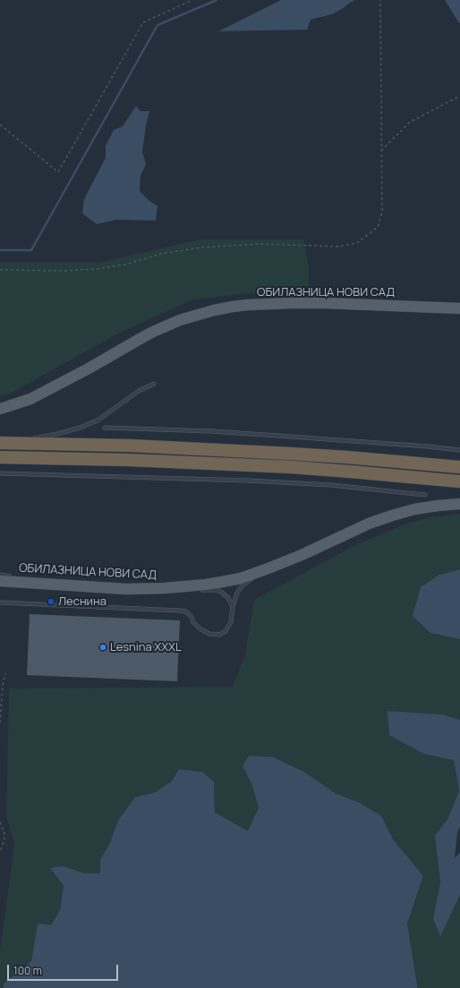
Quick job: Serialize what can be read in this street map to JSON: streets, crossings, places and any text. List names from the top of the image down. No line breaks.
{"streets":{"main road":["ОБИЛАЗНИЦА НОВИ САД"]},"places":["Леснина","Lesnina XXXL"],"scale_bar":"100 m"}
